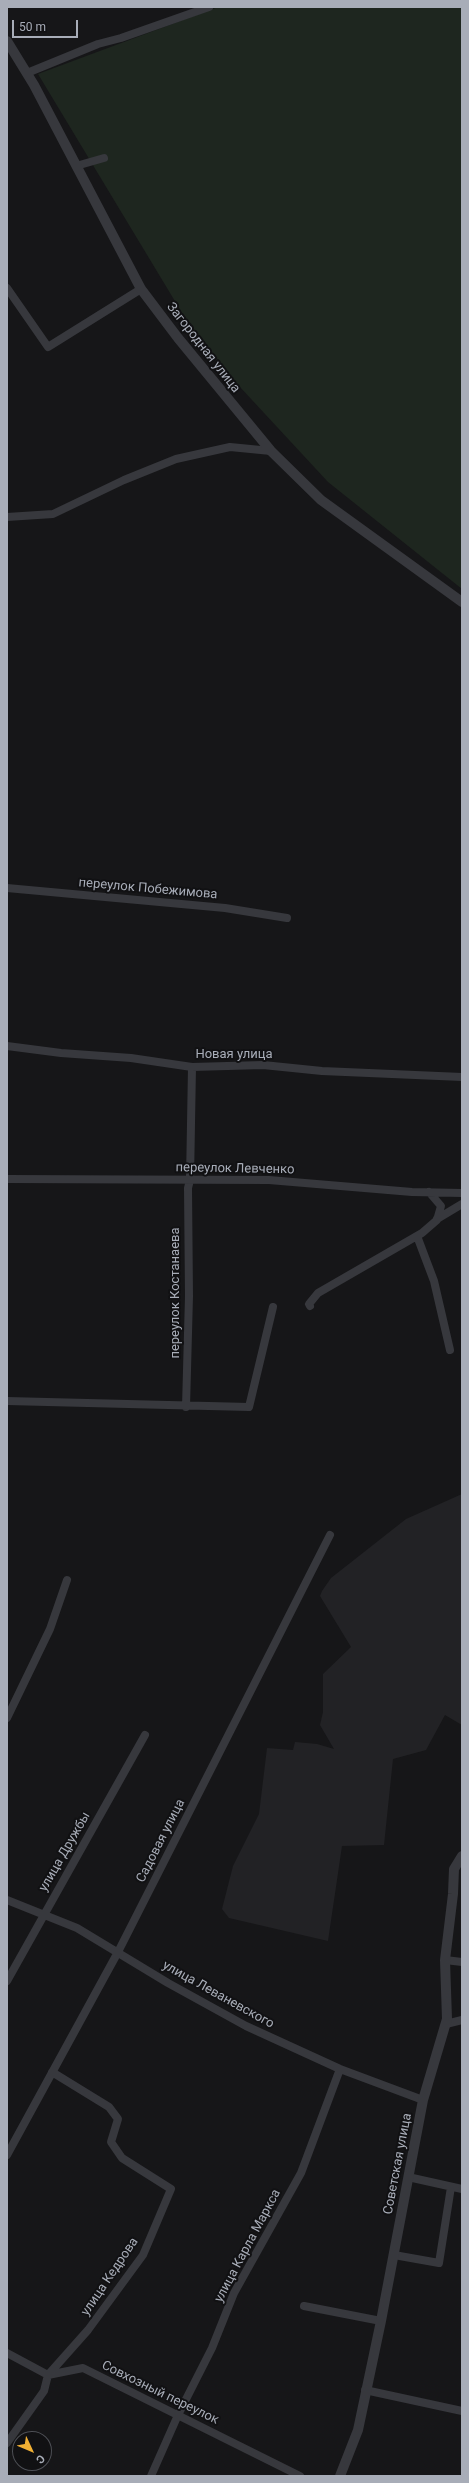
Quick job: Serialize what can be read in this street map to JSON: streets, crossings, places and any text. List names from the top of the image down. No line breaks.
{"streets":{"street":["Загородная улица","переулок Побежимова","Новая улица","переулок Левченко","переулок Костанаева","Садовая улица","улица Дружбы","улица Леваневского","Советская улица","улица Карла Маркса","улица Кедрова","Совхозный переулок"]},"crossings":[["Новая улица","переулок Костанаева"],["переулок Левченко","переулок Костанаева"],["Садовая улица","улица Леваневского"],["Садовая улица","улица Кедрова"],["улица Дружбы","улица Леваневского"],["улица Леваневского","Советская улица"],["улица Леваневского","улица Карла Маркса"],["улица Карла Маркса","Совхозный переулок"],["улица Кедрова","Совхозный переулок"]],"scale_bar":"50 m","north":"bottom right"}
